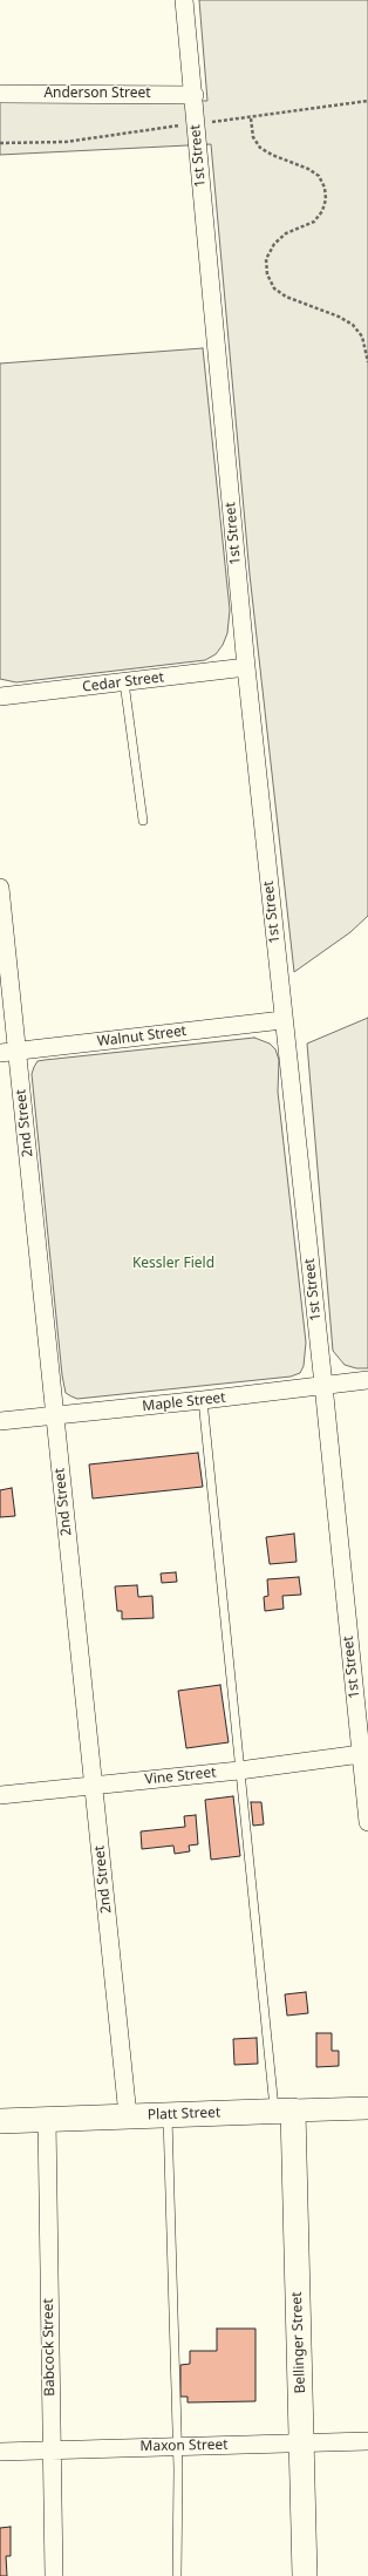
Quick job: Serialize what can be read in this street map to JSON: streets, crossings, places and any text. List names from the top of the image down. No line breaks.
{"streets":{"main road":["Platt Street","Bellinger Street"],"street":["Anderson Street","1st Street","Cedar Street","Walnut Street","2nd Street","Maple Street","Vine Street","Babcock Street","Maxon Street"]},"crossings":[["Anderson Street","1st Street"],["1st Street","Cedar Street"],["1st Street","Walnut Street"],["1st Street","Maple Street"],["1st Street","Vine Street"],["Walnut Street","2nd Street"],["2nd Street","Maple Street"],["2nd Street","Vine Street"],["2nd Street","Platt Street"],["Platt Street","Bellinger Street"],["Platt Street","Babcock Street"],["Bellinger Street","Maxon Street"],["Babcock Street","Maxon Street"]],"parks":["Kessler Field"]}
